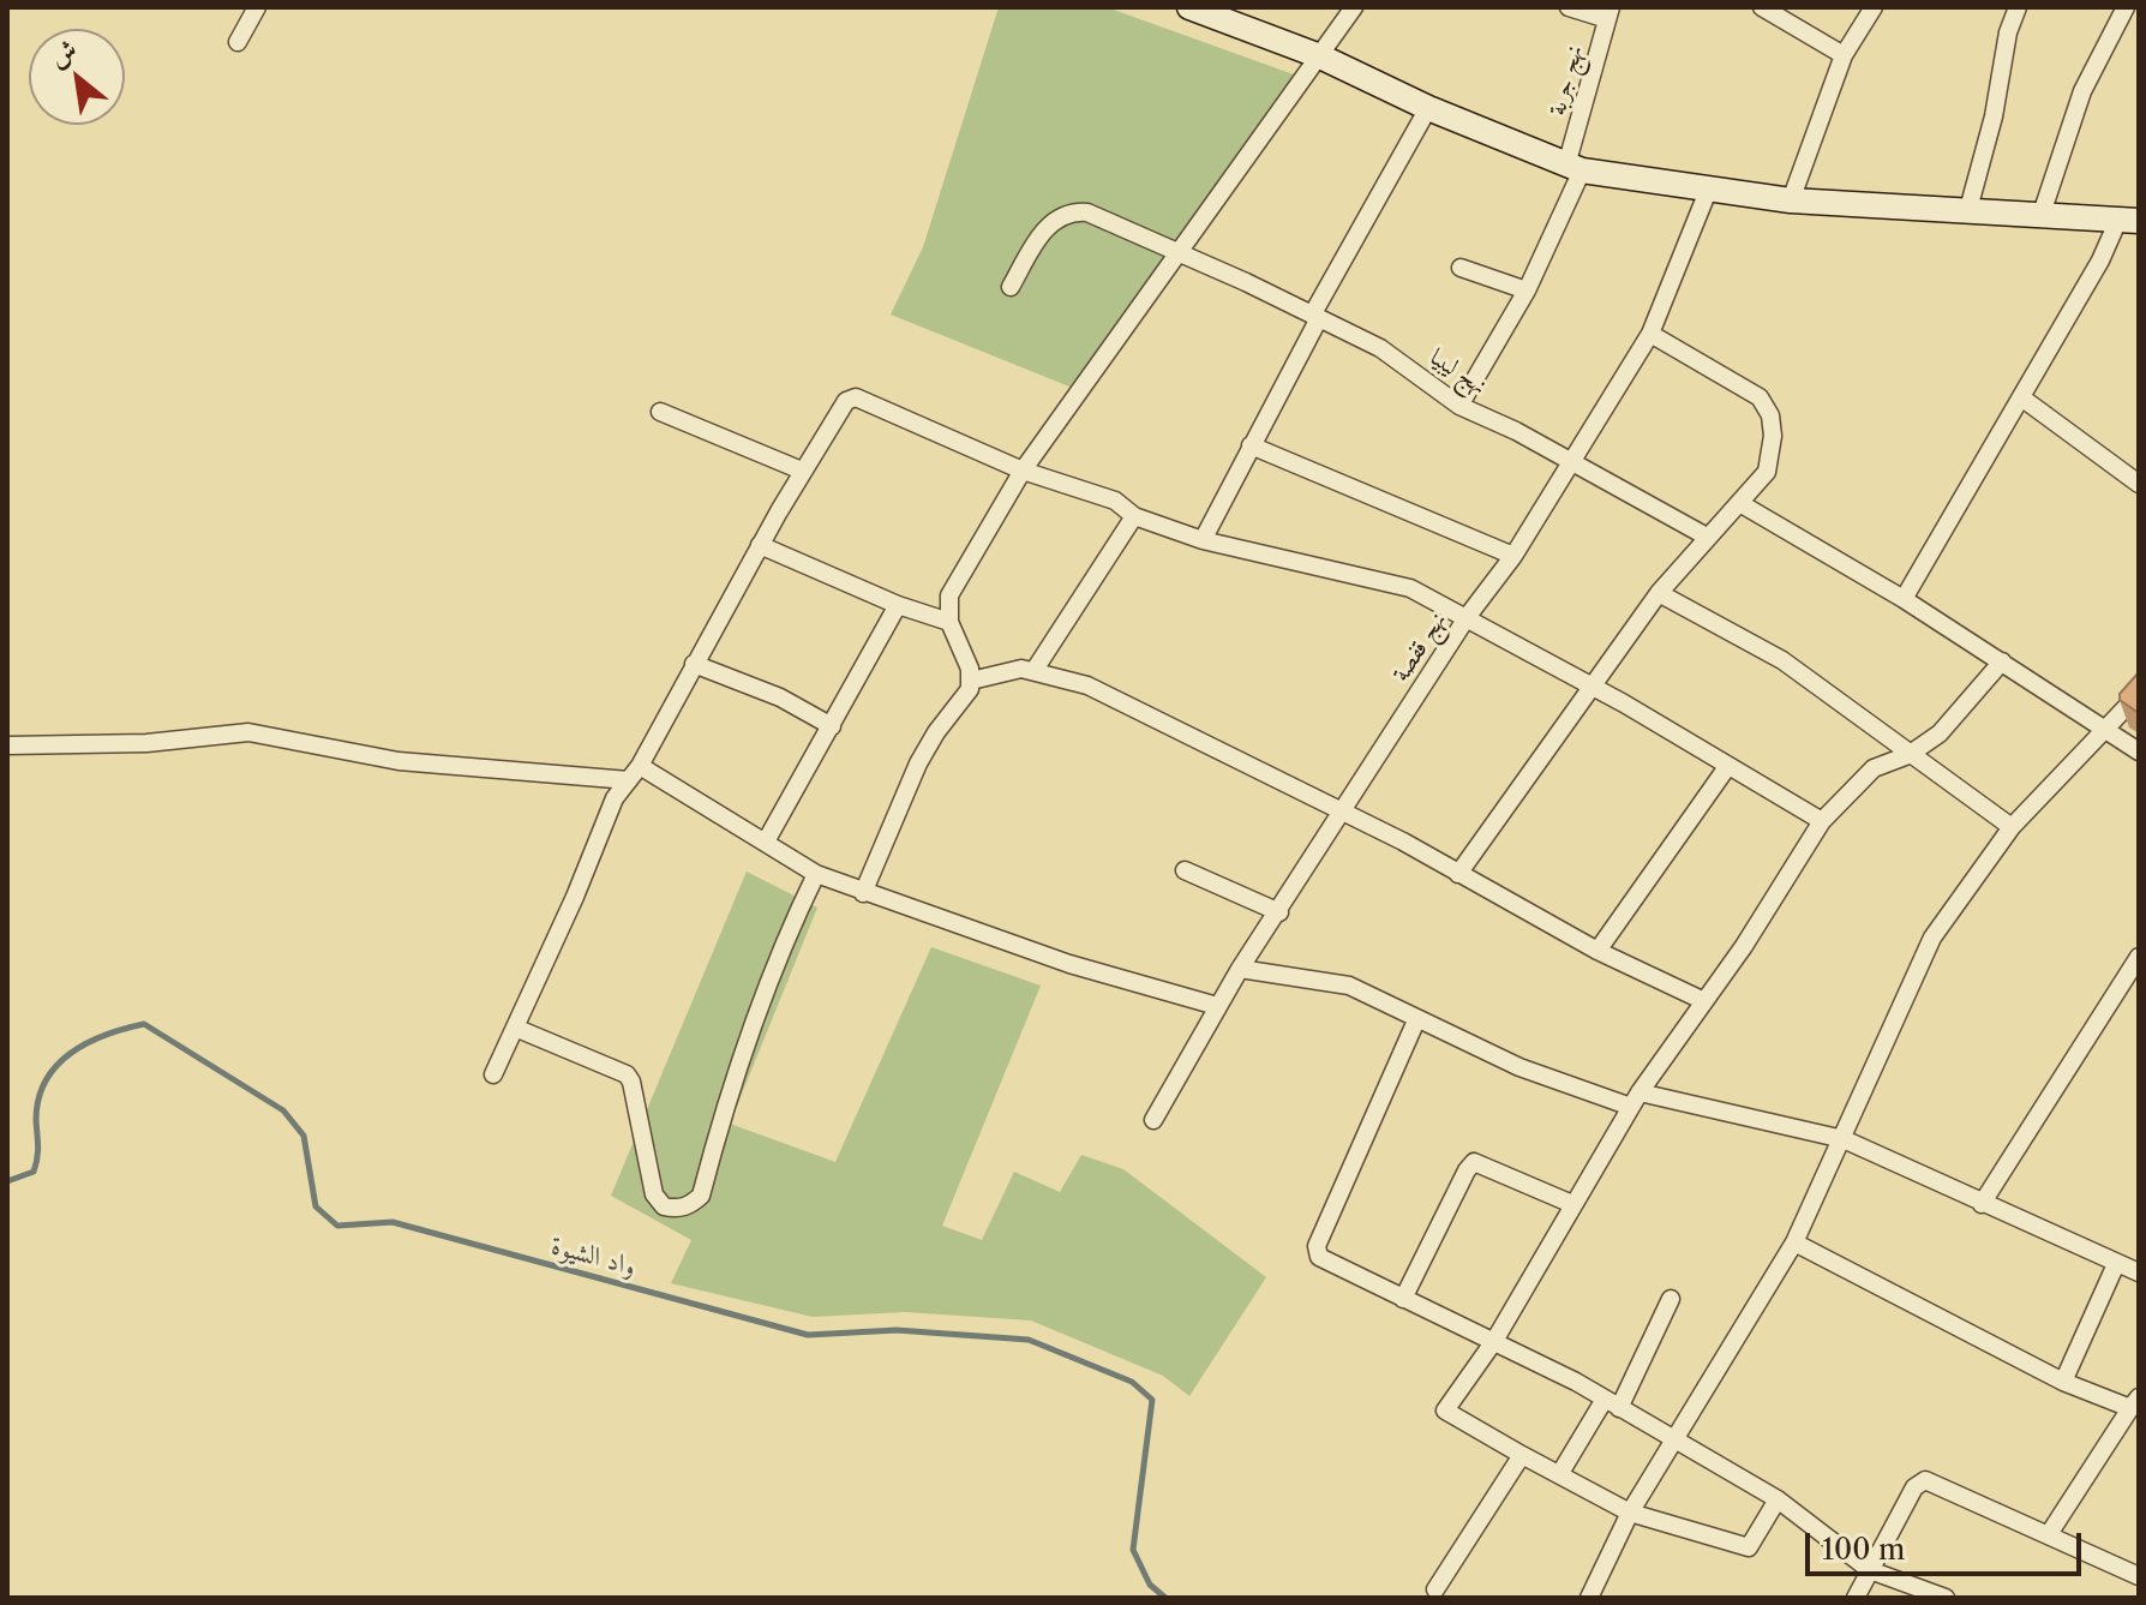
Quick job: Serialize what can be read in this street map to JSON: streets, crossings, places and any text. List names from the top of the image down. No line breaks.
{"streets":{"street":["نهج جربة","نهج ليبيا","نهج قفصة"]},"crossings":[["نهج جربة","نهج ليبيا"],["نهج ليبيا","نهج قفصة"]],"water":["واد الشيوة"],"scale_bar":"100 m","north":"top left"}
